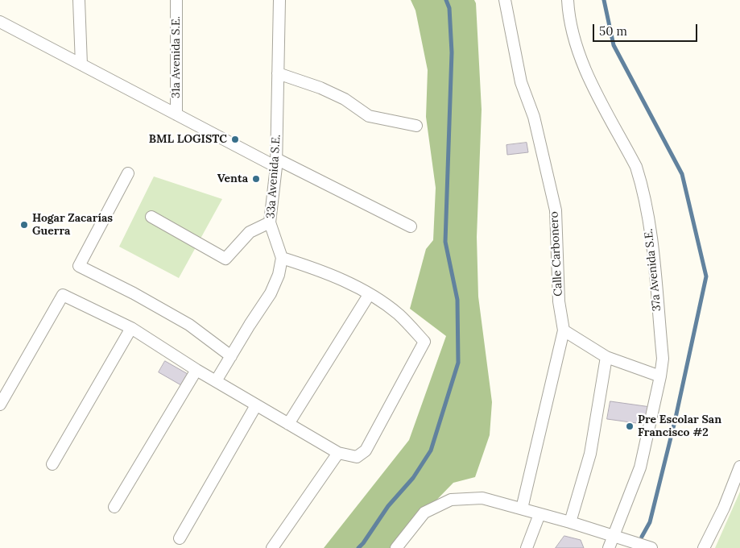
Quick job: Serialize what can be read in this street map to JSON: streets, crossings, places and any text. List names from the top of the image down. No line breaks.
{"streets":{"street":["31a Avenida S.E.","33a Avenida S.E.","Calle Carbonero","37a Avenida S.E."]},"places":["BML LOGISTC","Venta","Hogar Zacarías Guerra","Pre Escolar San Francisco #2"],"scale_bar":"50 m"}
